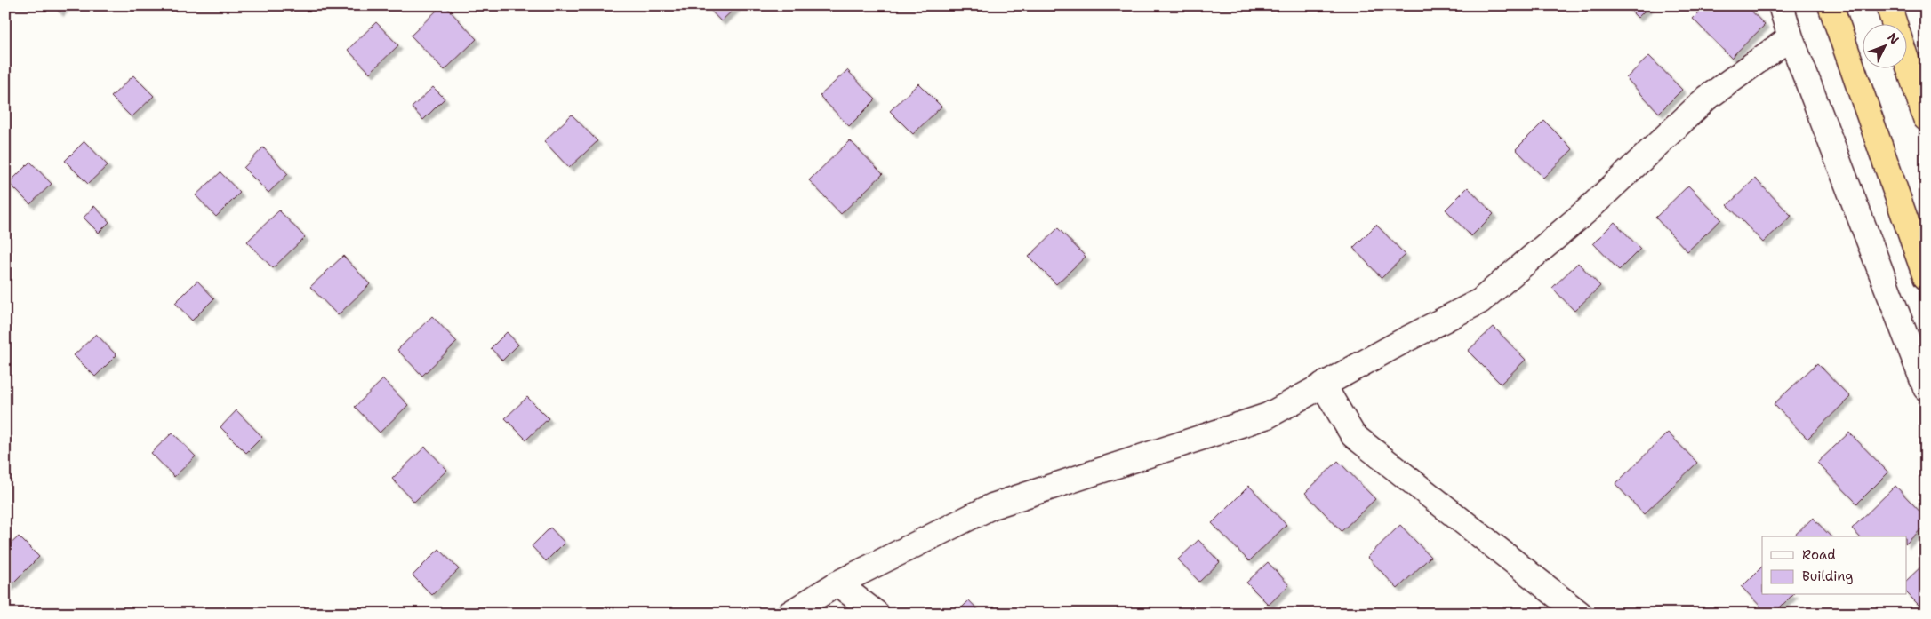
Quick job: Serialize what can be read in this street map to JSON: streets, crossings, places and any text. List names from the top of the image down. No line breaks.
{"legend":["Road","Building"],"north":"top right"}
